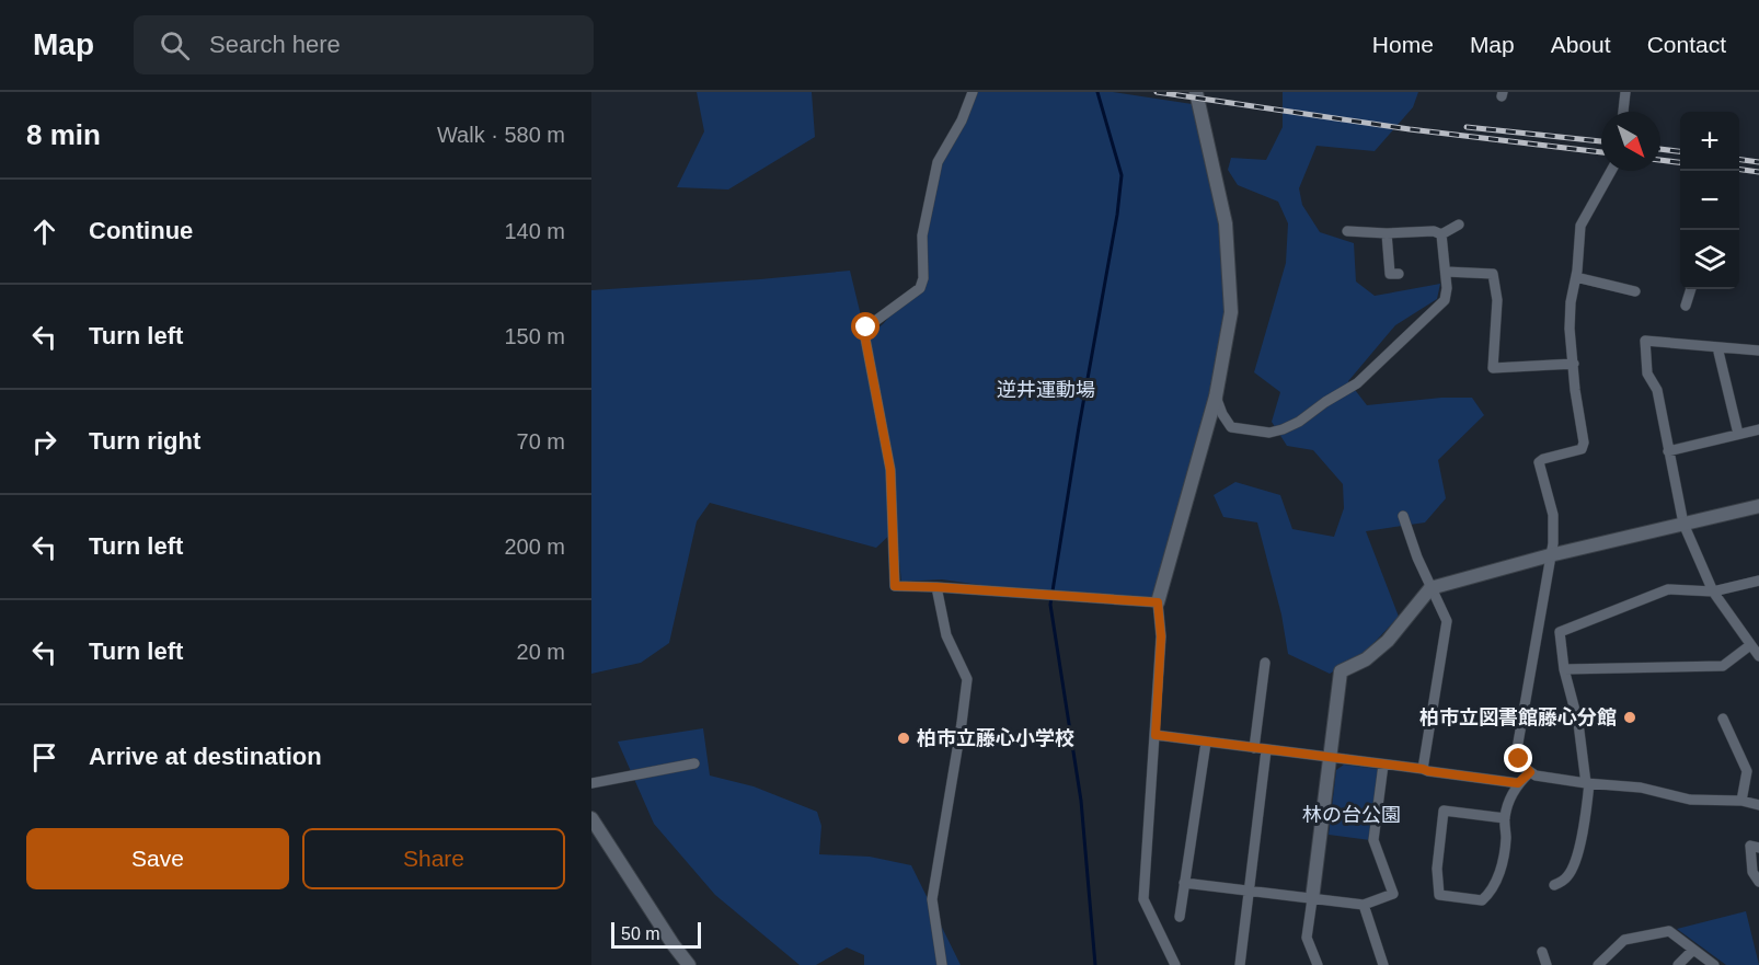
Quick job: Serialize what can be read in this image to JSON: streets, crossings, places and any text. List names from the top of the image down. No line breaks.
{"parks":["逆井運動場","林の台公園"],"places":["柏市立図書館藤心分館","柏市立藤心小学校"],"scale_bar":"50 m","north":"bottom right","page":{"header":"Map","search":"Search here","nav":["Home","Map","About","Contact"],"heading":["8 min","Walk · 580 m"],"map_buttons":["+","−"],"list":[["Continue","140 m"],["Turn left","150 m"],["Turn right","70 m"],["Turn left","200 m"],["Turn left","20 m"],"Arrive at destination"],"buttons":["Save","Share"],"scale":"50 m"}}
